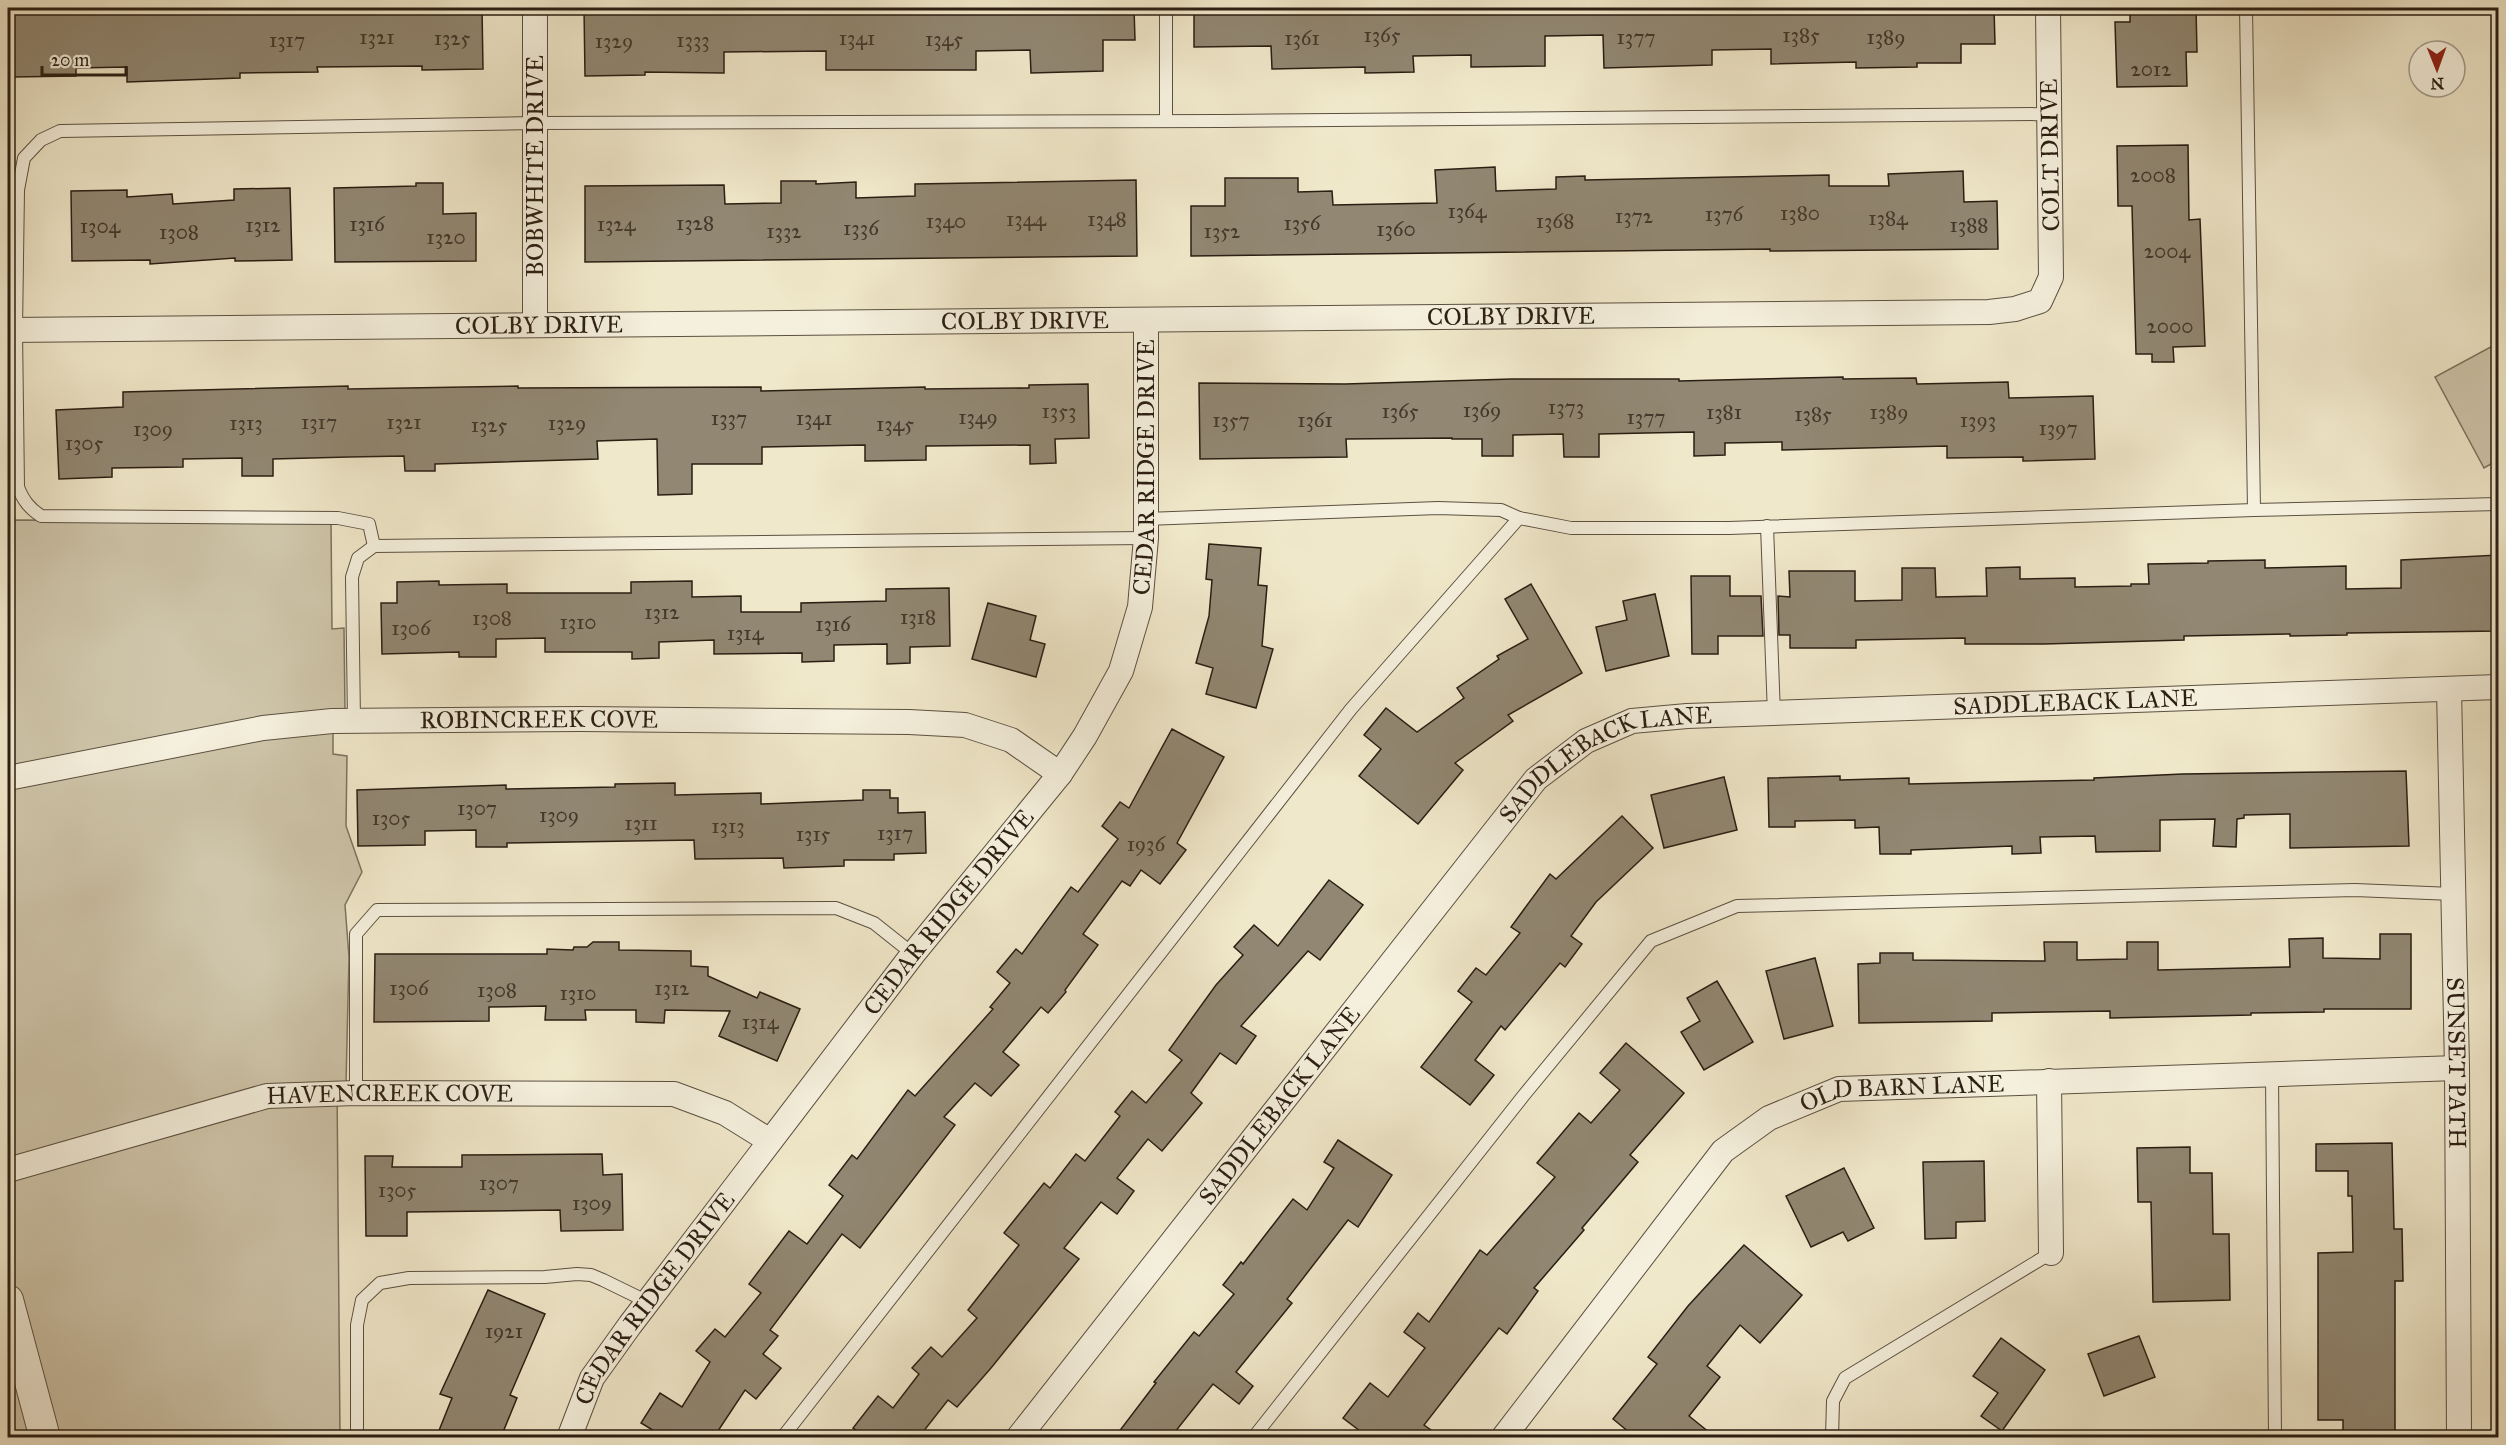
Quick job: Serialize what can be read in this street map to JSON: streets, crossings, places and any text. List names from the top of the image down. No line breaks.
{"streets":{"street":["COLT DRIVE","BOBWHITE DRIVE","COLBY DRIVE","CEDAR RIDGE DRIVE","SADDLEBACK LANE","ROBINCREEK COVE","SUNSET PATH","HAVENCREEK COVE","OLD BARN LANE"]},"crossings":[["COLT DRIVE","COLBY DRIVE"],["BOBWHITE DRIVE","COLBY DRIVE"],["COLBY DRIVE","CEDAR RIDGE DRIVE"],["CEDAR RIDGE DRIVE","ROBINCREEK COVE"],["CEDAR RIDGE DRIVE","HAVENCREEK COVE"],["SADDLEBACK LANE","SUNSET PATH"],["SUNSET PATH","OLD BARN LANE"]],"house_numbers":["1365","1385","1321","1377","1389","1325","1341","1361","1345","1317","1333","1329","2012","2008","1364","1380","1376","1372","1384","1344","1348","1340","1368","1328","1356","1316","1324","1312","1388","1304","1336","1360","1332","1352","1308","1320","2004","2000","1373","1369","1353","1365","1381","1389","1385","1349","1377","1337","1341","1357","1361","1393","1317","1321","1313","1329","1345","1325","1397","1309","1305","1312","1318","1308","1310","1316","1306","1314","1307","1309","1305","1311","1313","1317","1315","1936","1306","1312","1308","1310","1314","1307","1305","1309","1921"],"scale_bar":"20 m","north":"bottom"}
